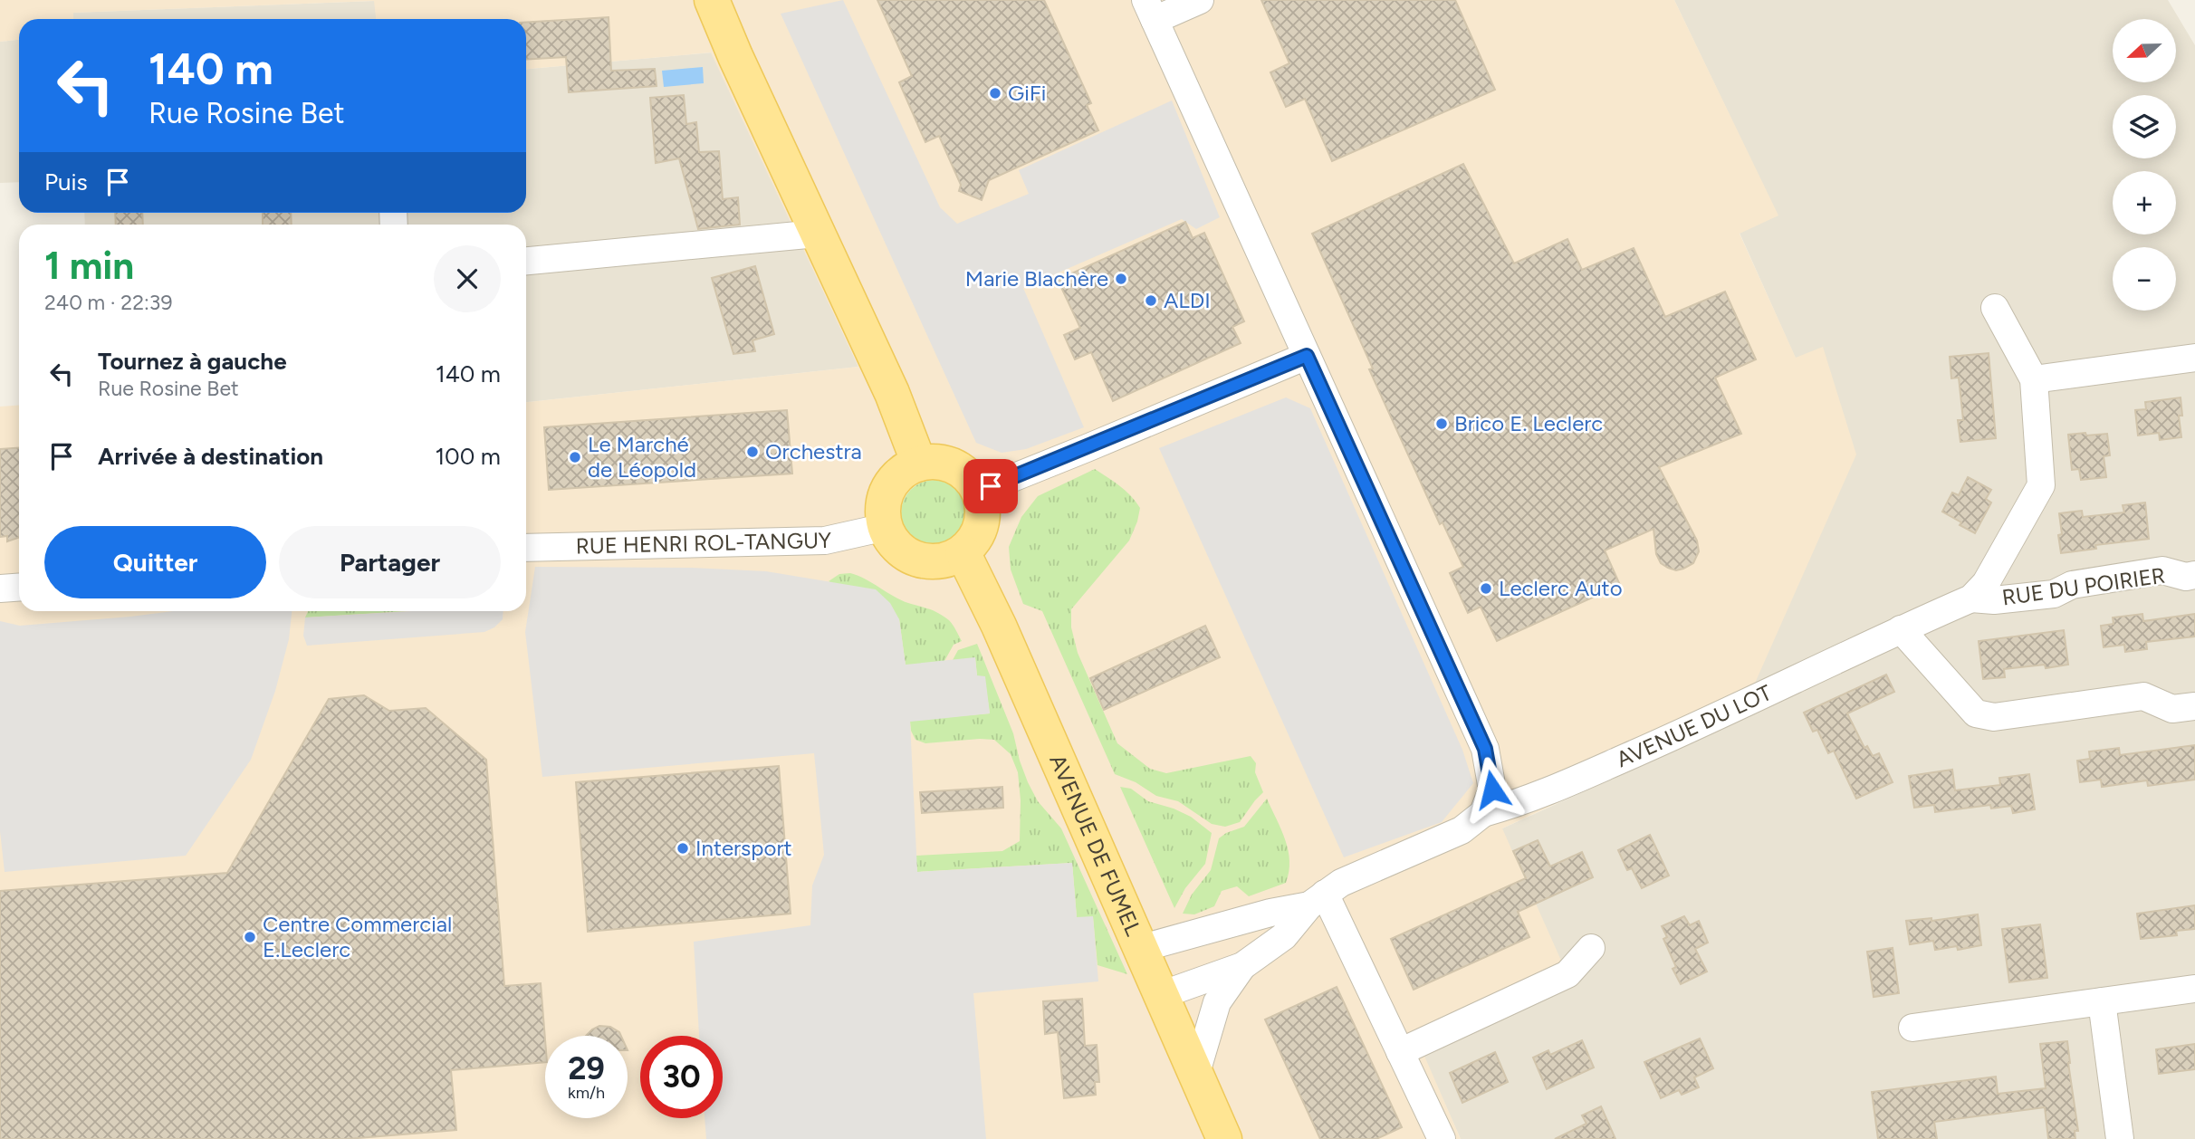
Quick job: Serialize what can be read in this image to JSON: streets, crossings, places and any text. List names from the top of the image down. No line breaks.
{"streets":{"main road":["AVENUE DE FUMEL"],"street":["RUE HENRI ROL-TANGUY","RUE DU POIRIER","AVENUE DU LOT"]},"crossings":[["RUE HENRI ROL-TANGUY","AVENUE DE FUMEL"],["RUE DU POIRIER","AVENUE DU LOT"]],"places":["GiFi","Marie Blachère","ALDI","Brico E. Leclerc","Orchestra","Le Marché de Léopold","Leclerc Auto","Intersport","Centre Commercial E.Leclerc"],"north":"left","page":{"map_buttons":["+","−"],"turn":["140 m","Rue Rosine Bet"],"then":"Puis","heading":["1 min","240 m · 22:39"],"list":[{"name":"Tournez à gauche","note":"Rue Rosine Bet","value":"140 m"},{"name":"Arrivée à destination","value":"100 m"}],"buttons":["Quitter","Partager"],"speed":"29 km/h","limit":"30"}}
